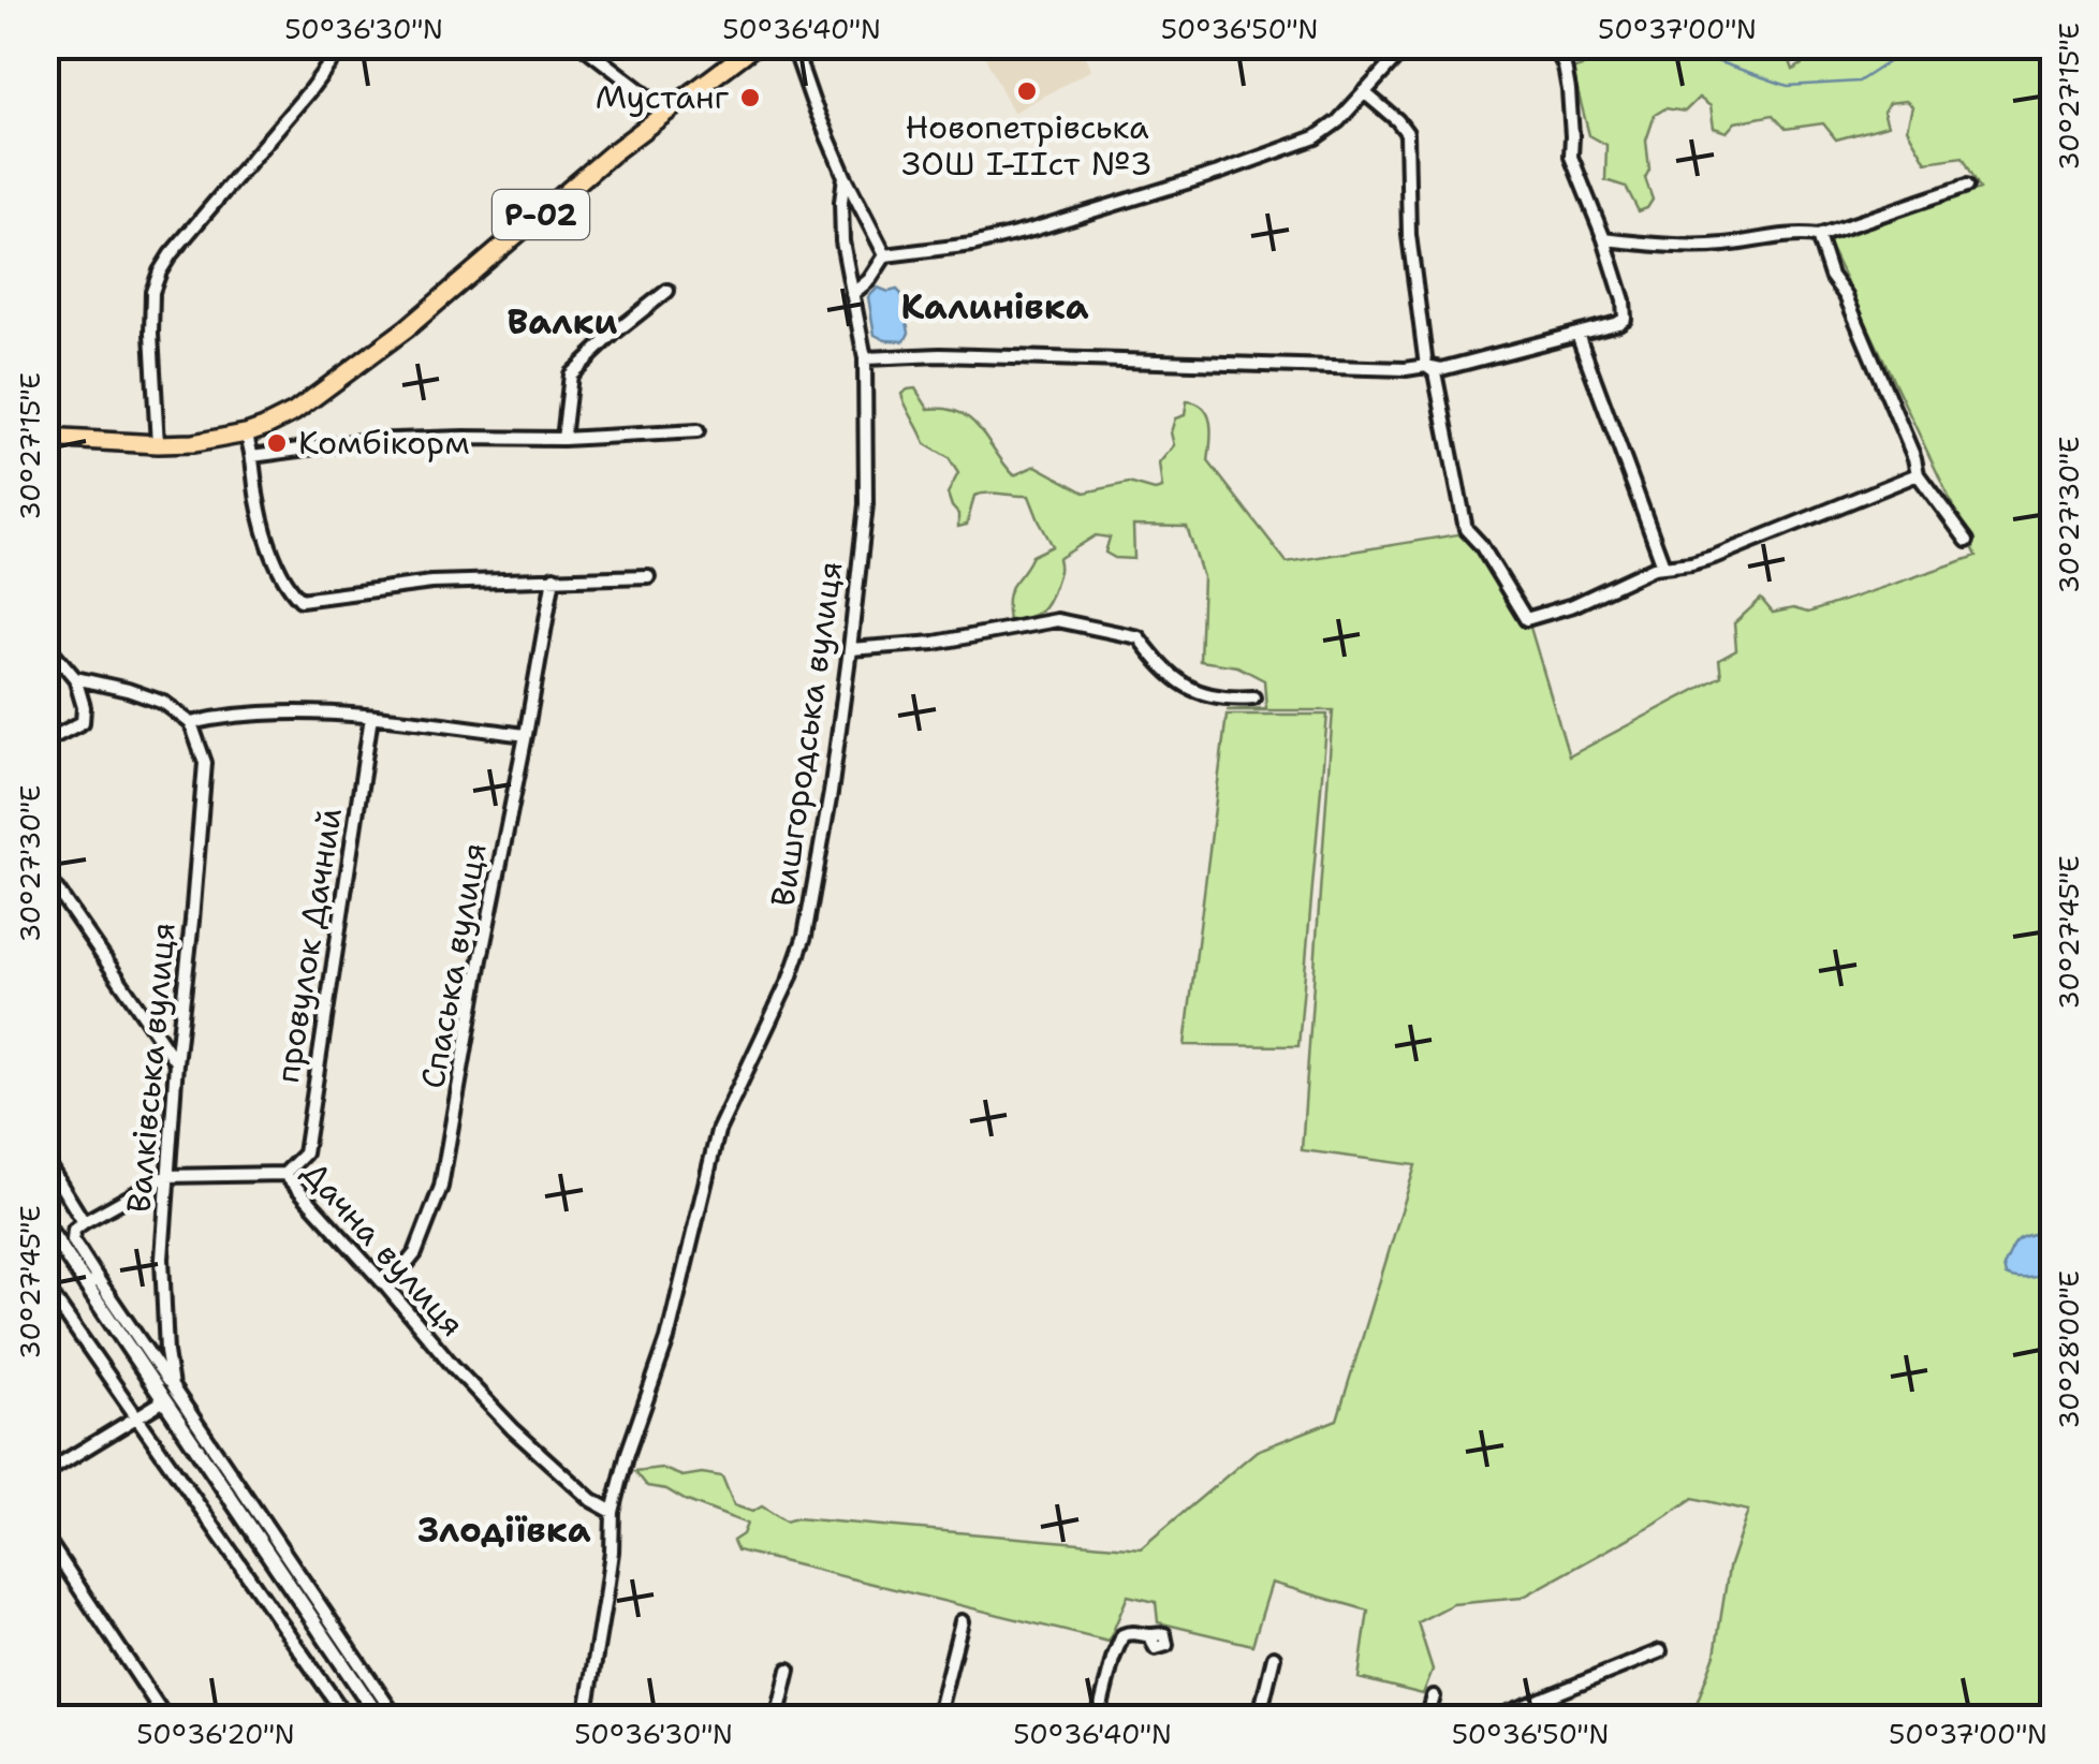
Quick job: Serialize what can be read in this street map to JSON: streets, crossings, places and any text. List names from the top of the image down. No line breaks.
{"streets":{"main road":["Р-02"],"street":["Вишгородська вулиця","провулок Дачний","Спаська вулиця","Валківська вулиця","Дачна вулиця"]},"crossings":[["Вишгородська вулиця","Дачна вулиця"],["провулок Дачний","Дачна вулиця"],["Спаська вулиця","Дачна вулиця"],["Валківська вулиця","Дачна вулиця"]],"districts":["Калинівка","Валки","Злодіївка"],"places":["Новопетрівська ЗОШ I-IIст №3","Мустанг","Комбікорм"],"coordinates":["50°36'30\"N","50°36'40\"N","50°36'50\"N","50°37'00\"N","30°27'15\"E","30°27'30\"E","30°27'45\"E","30°28'00\"E","50°36'20\"N"]}
